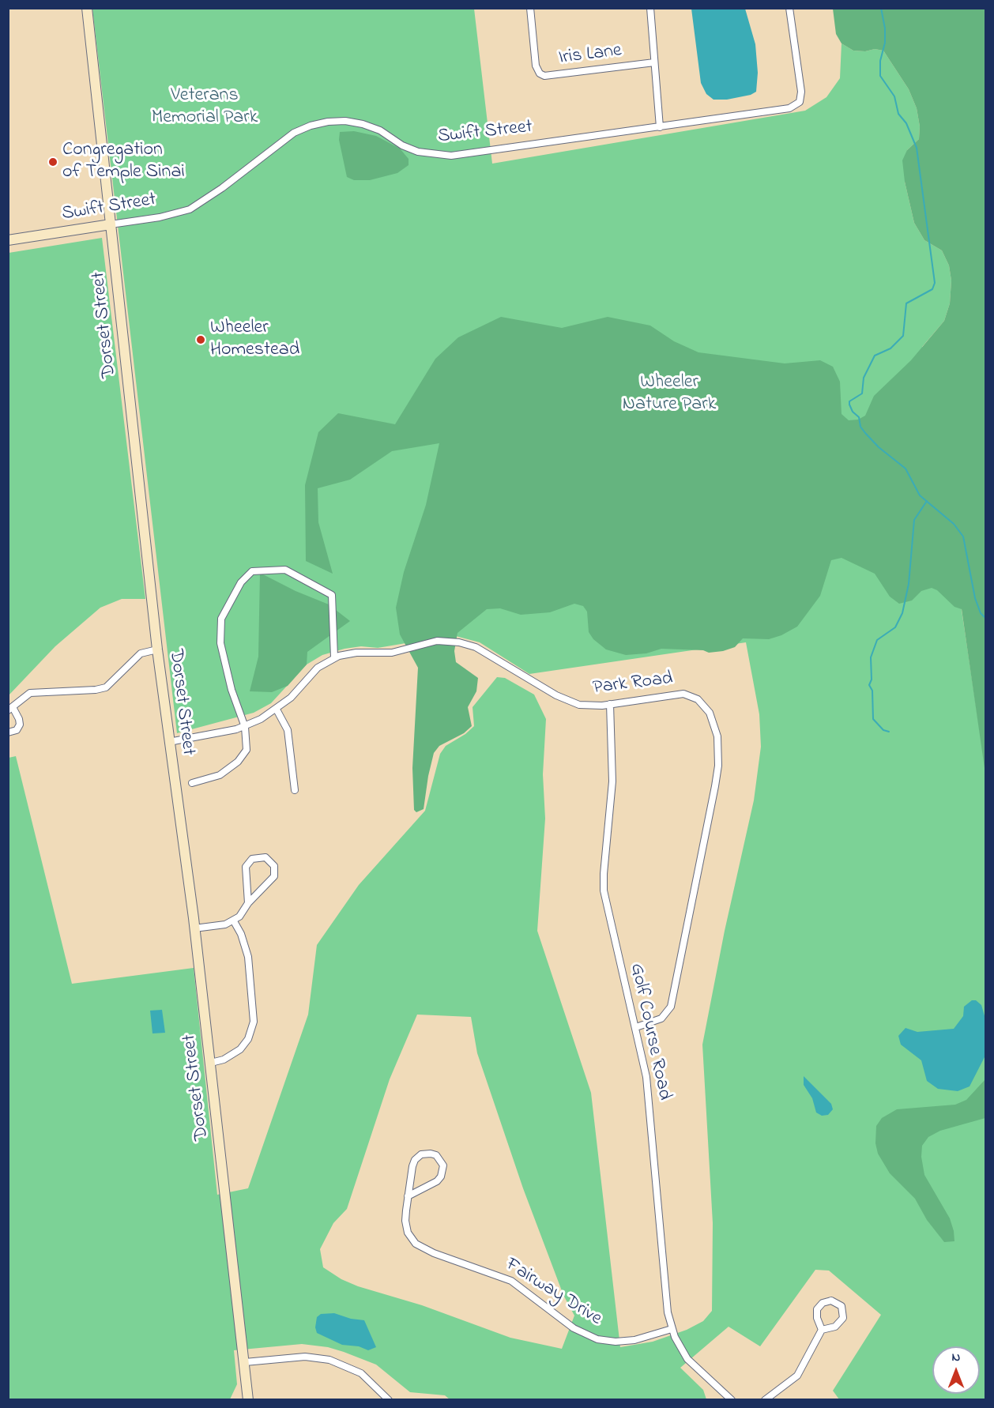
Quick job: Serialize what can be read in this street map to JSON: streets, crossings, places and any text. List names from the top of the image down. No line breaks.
{"streets":{"street":["Iris Lane","Swift Street","Dorset Street","Park Road","Golf Course Road","Fairway Drive"]},"crossings":[["Swift Street","Dorset Street"],["Dorset Street","Park Road"],["Park Road","Golf Course Road"],["Golf Course Road","Fairway Drive"]],"parks":["Veterans Memorial Park","Wheeler Nature Park"],"places":["Congregation of Temple Sinai","Wheeler Homestead"],"north":"top"}
